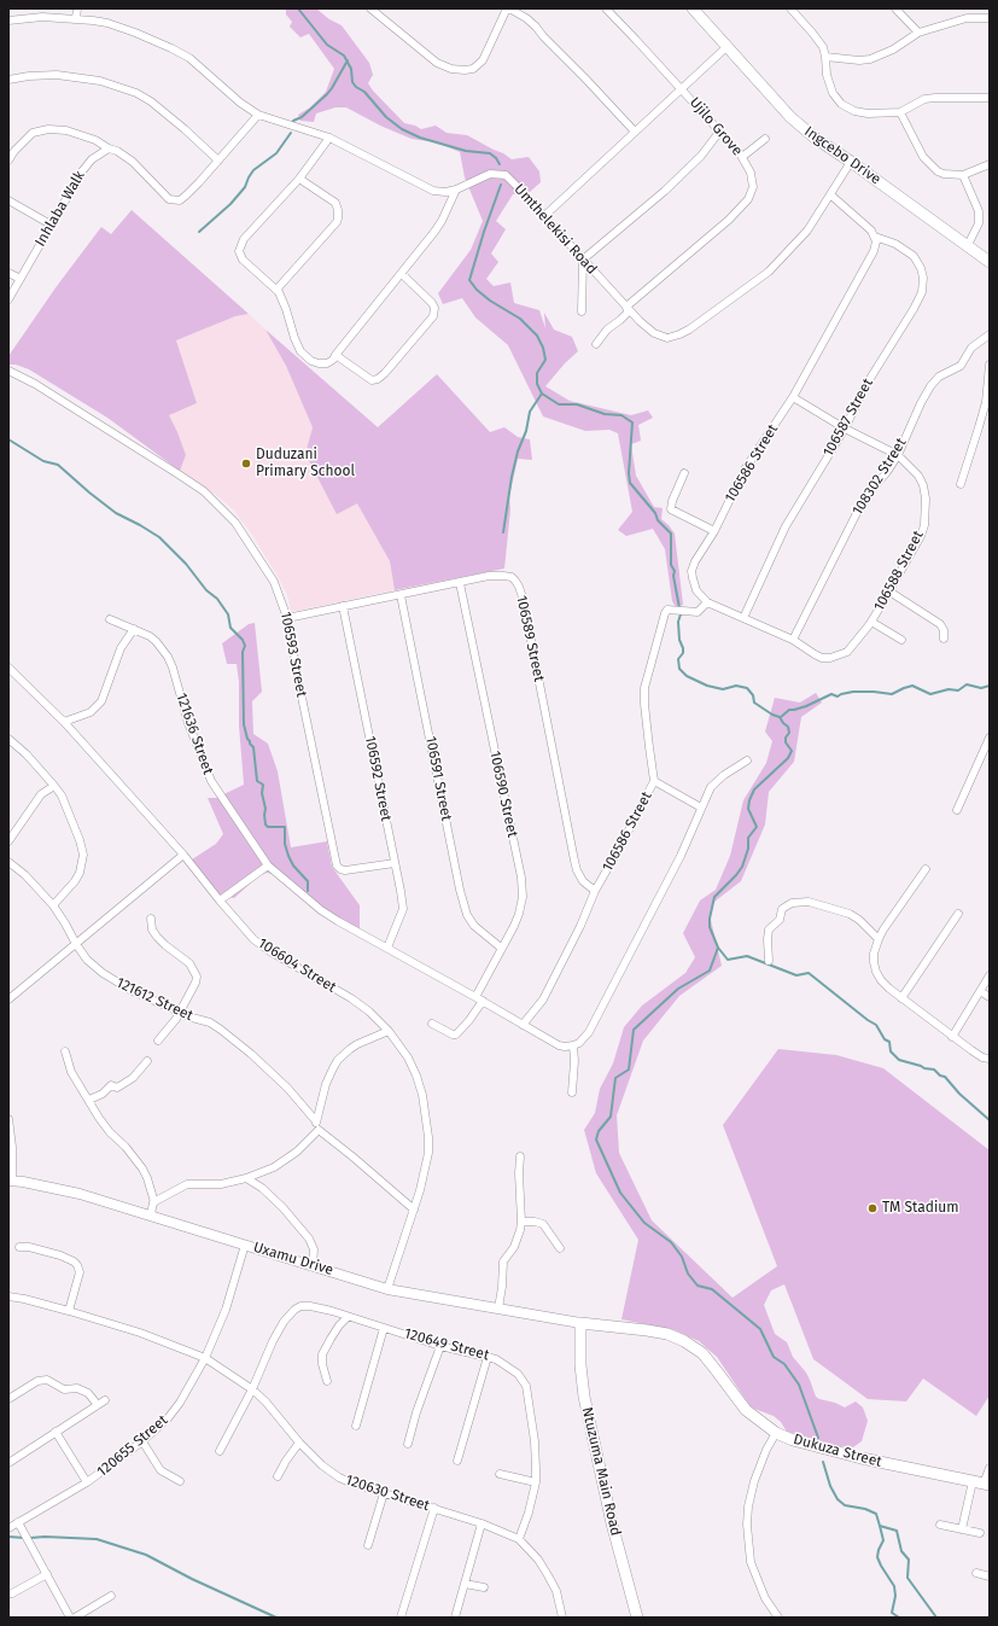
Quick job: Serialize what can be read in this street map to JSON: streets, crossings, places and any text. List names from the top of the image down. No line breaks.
{"streets":{"main road":["Ingcebo Drive","Dukuza Street","Ntuzuma Main Road"],"street":["Ujilo Grove","Inhlaba Walk","Umthelekisi Road","106587 Street","106586 Street","108302 Street","106588 Street","106589 Street","106593 Street","121636 Street","106592 Street","106591 Street","106590 Street","106604 Street","121612 Street","Uxamu Drive","120649 Street","120655 Street","120630 Street"]},"crossings":[["Ujilo Grove","Umthelekisi Road"],["Ingcebo Drive","Umthelekisi Road"],["106587 Street","106586 Street"],["106587 Street","106588 Street"],["106586 Street","106588 Street"],["106586 Street","106589 Street"],["108302 Street","106588 Street"],["106589 Street","106593 Street"],["106589 Street","106592 Street"],["106589 Street","106591 Street"],["106589 Street","106590 Street"],["106593 Street","106592 Street"],["106591 Street","106590 Street"],["106604 Street","Uxamu Drive"],["Uxamu Drive","120655 Street"],["Uxamu Drive","Dukuza Street"],["Uxamu Drive","Ntuzuma Main Road"],["120649 Street","120630 Street"],["120655 Street","120630 Street"],["Dukuza Street","Ntuzuma Main Road"]],"places":["Duduzani Primary School","TM Stadium"]}
